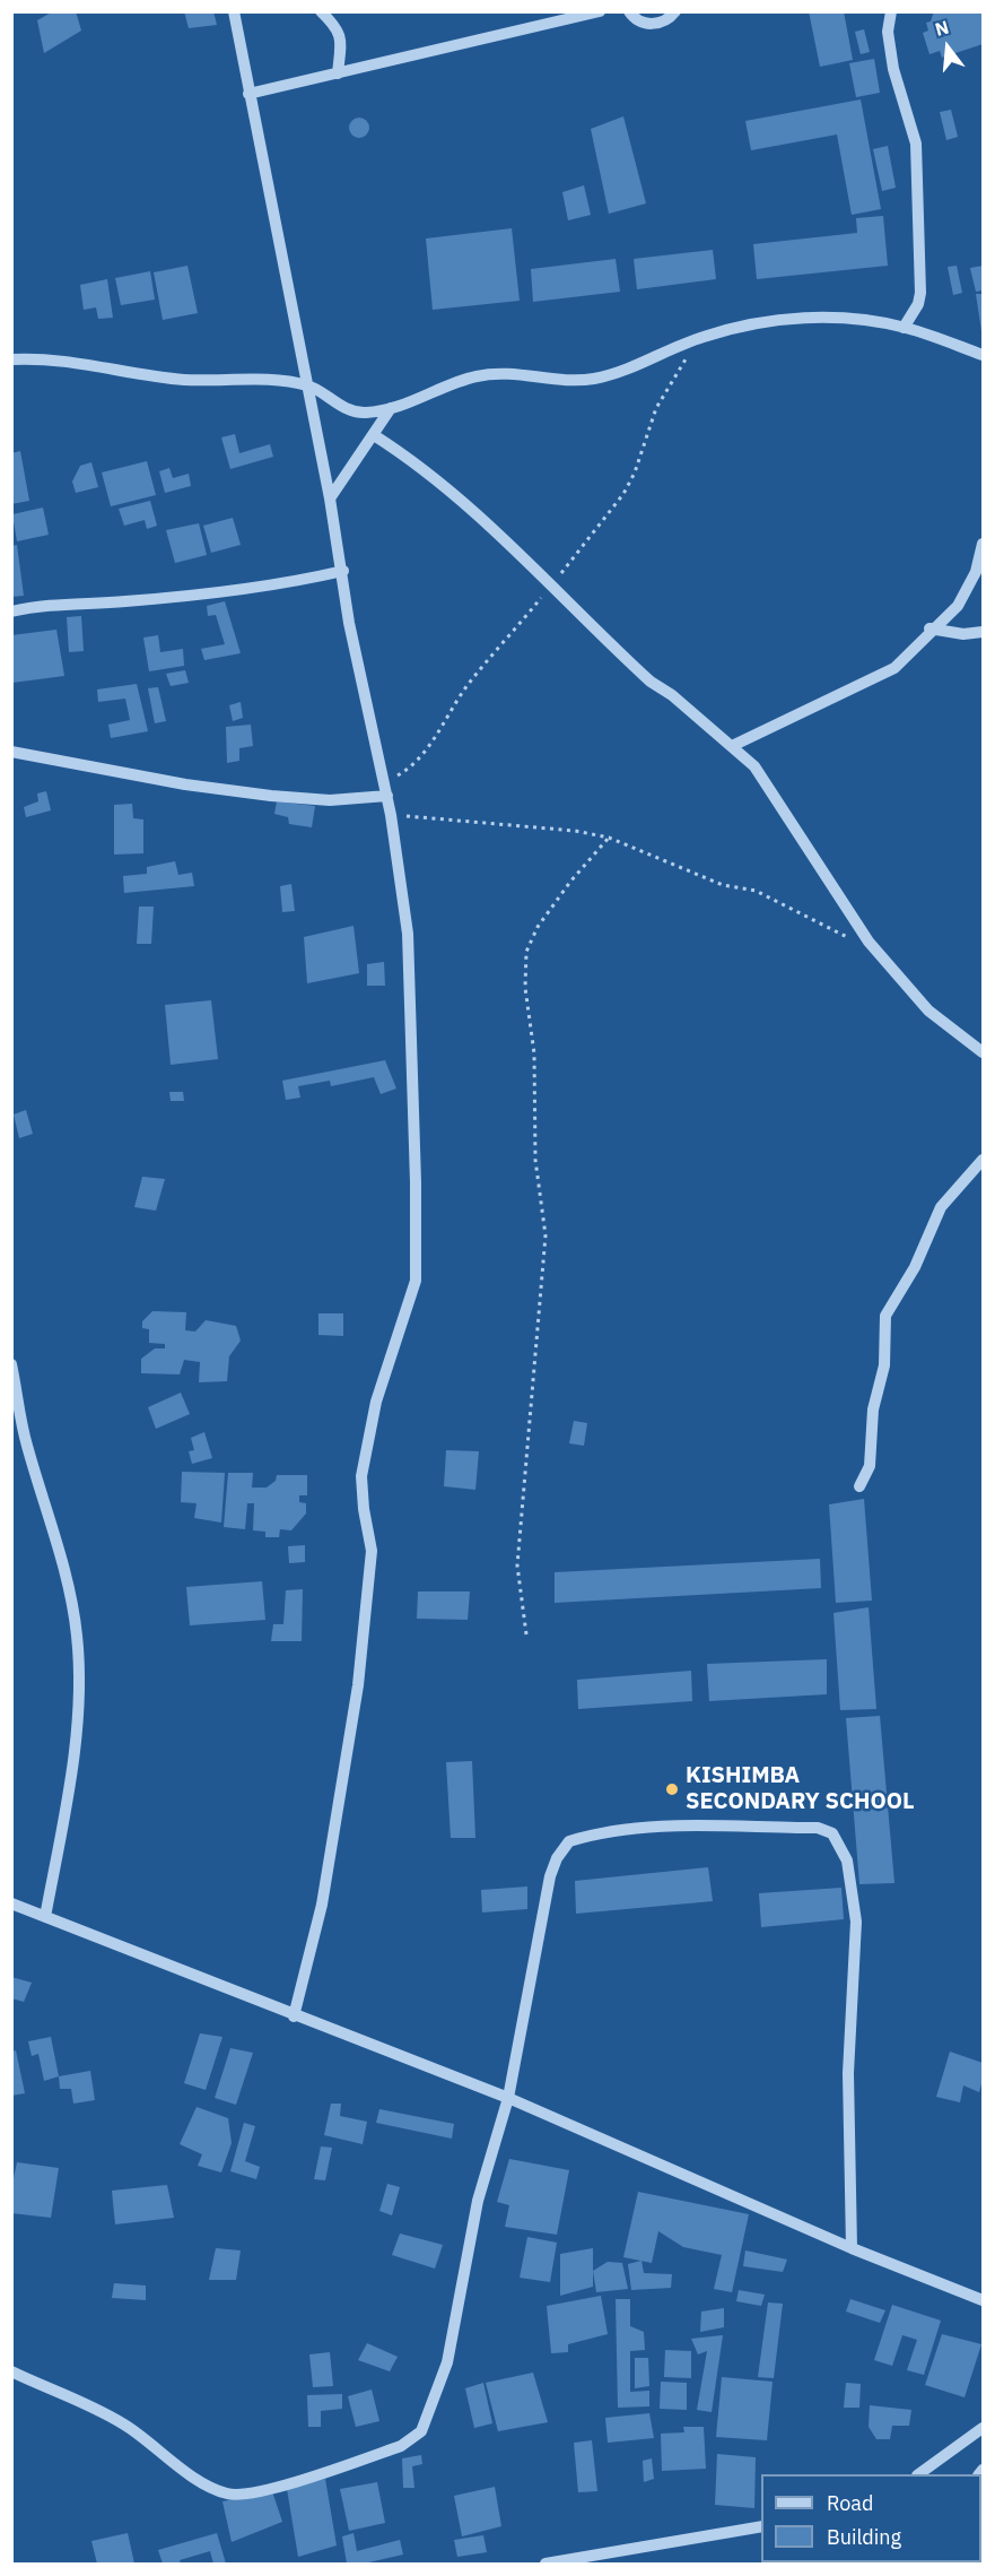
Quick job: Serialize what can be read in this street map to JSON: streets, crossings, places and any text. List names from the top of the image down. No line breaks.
{"places":["KISHIMBA SECONDARY SCHOOL"],"legend":["Road","Building"],"north":"top"}
